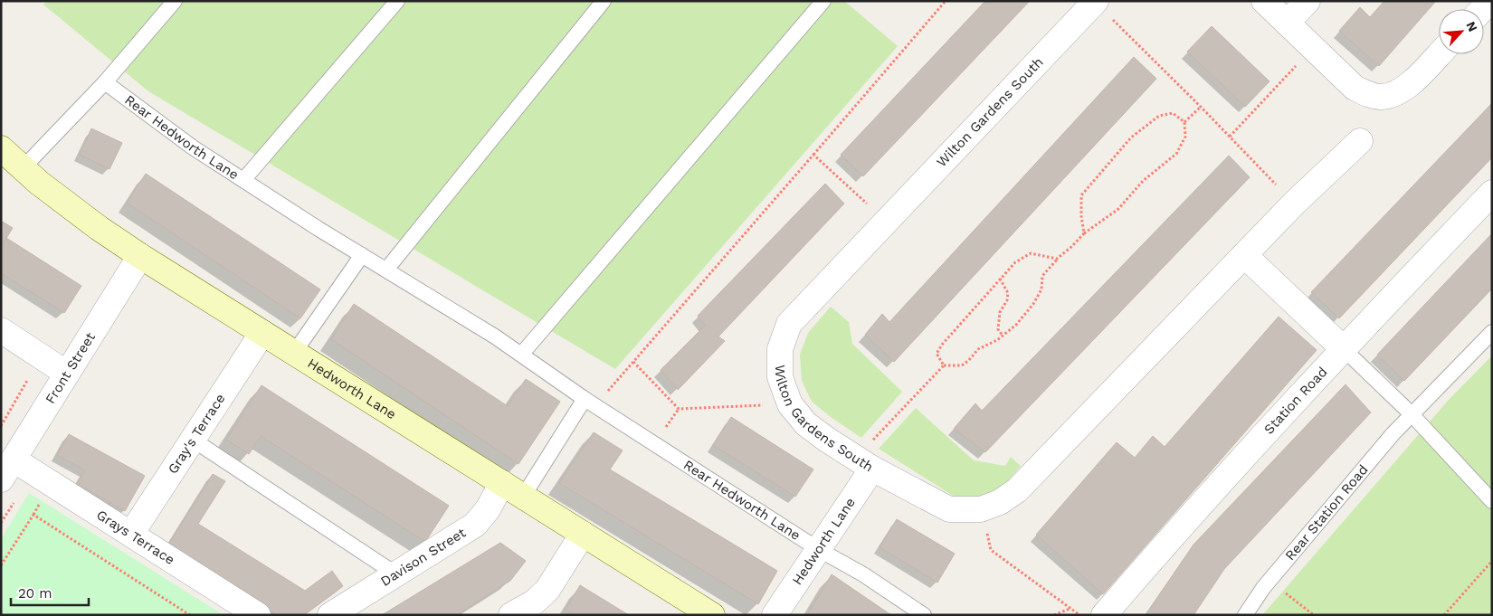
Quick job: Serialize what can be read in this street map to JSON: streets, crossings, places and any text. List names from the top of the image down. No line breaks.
{"streets":{"street":["Wilton Gardens South","Front Street","Hedworth Lane","Station Road","Gray's Terrace","Grays Terrace","Davison Street"],"lane":["Rear Hedworth Lane","Rear Station Road"]},"crossings":[["Wilton Gardens South","Hedworth Lane"],["Rear Hedworth Lane","Hedworth Lane"],["Front Street","Hedworth Lane"],["Front Street","Grays Terrace"],["Hedworth Lane","Gray's Terrace"],["Hedworth Lane","Davison Street"],["Gray's Terrace","Grays Terrace"]],"scale_bar":"20 m","north":"top right"}
